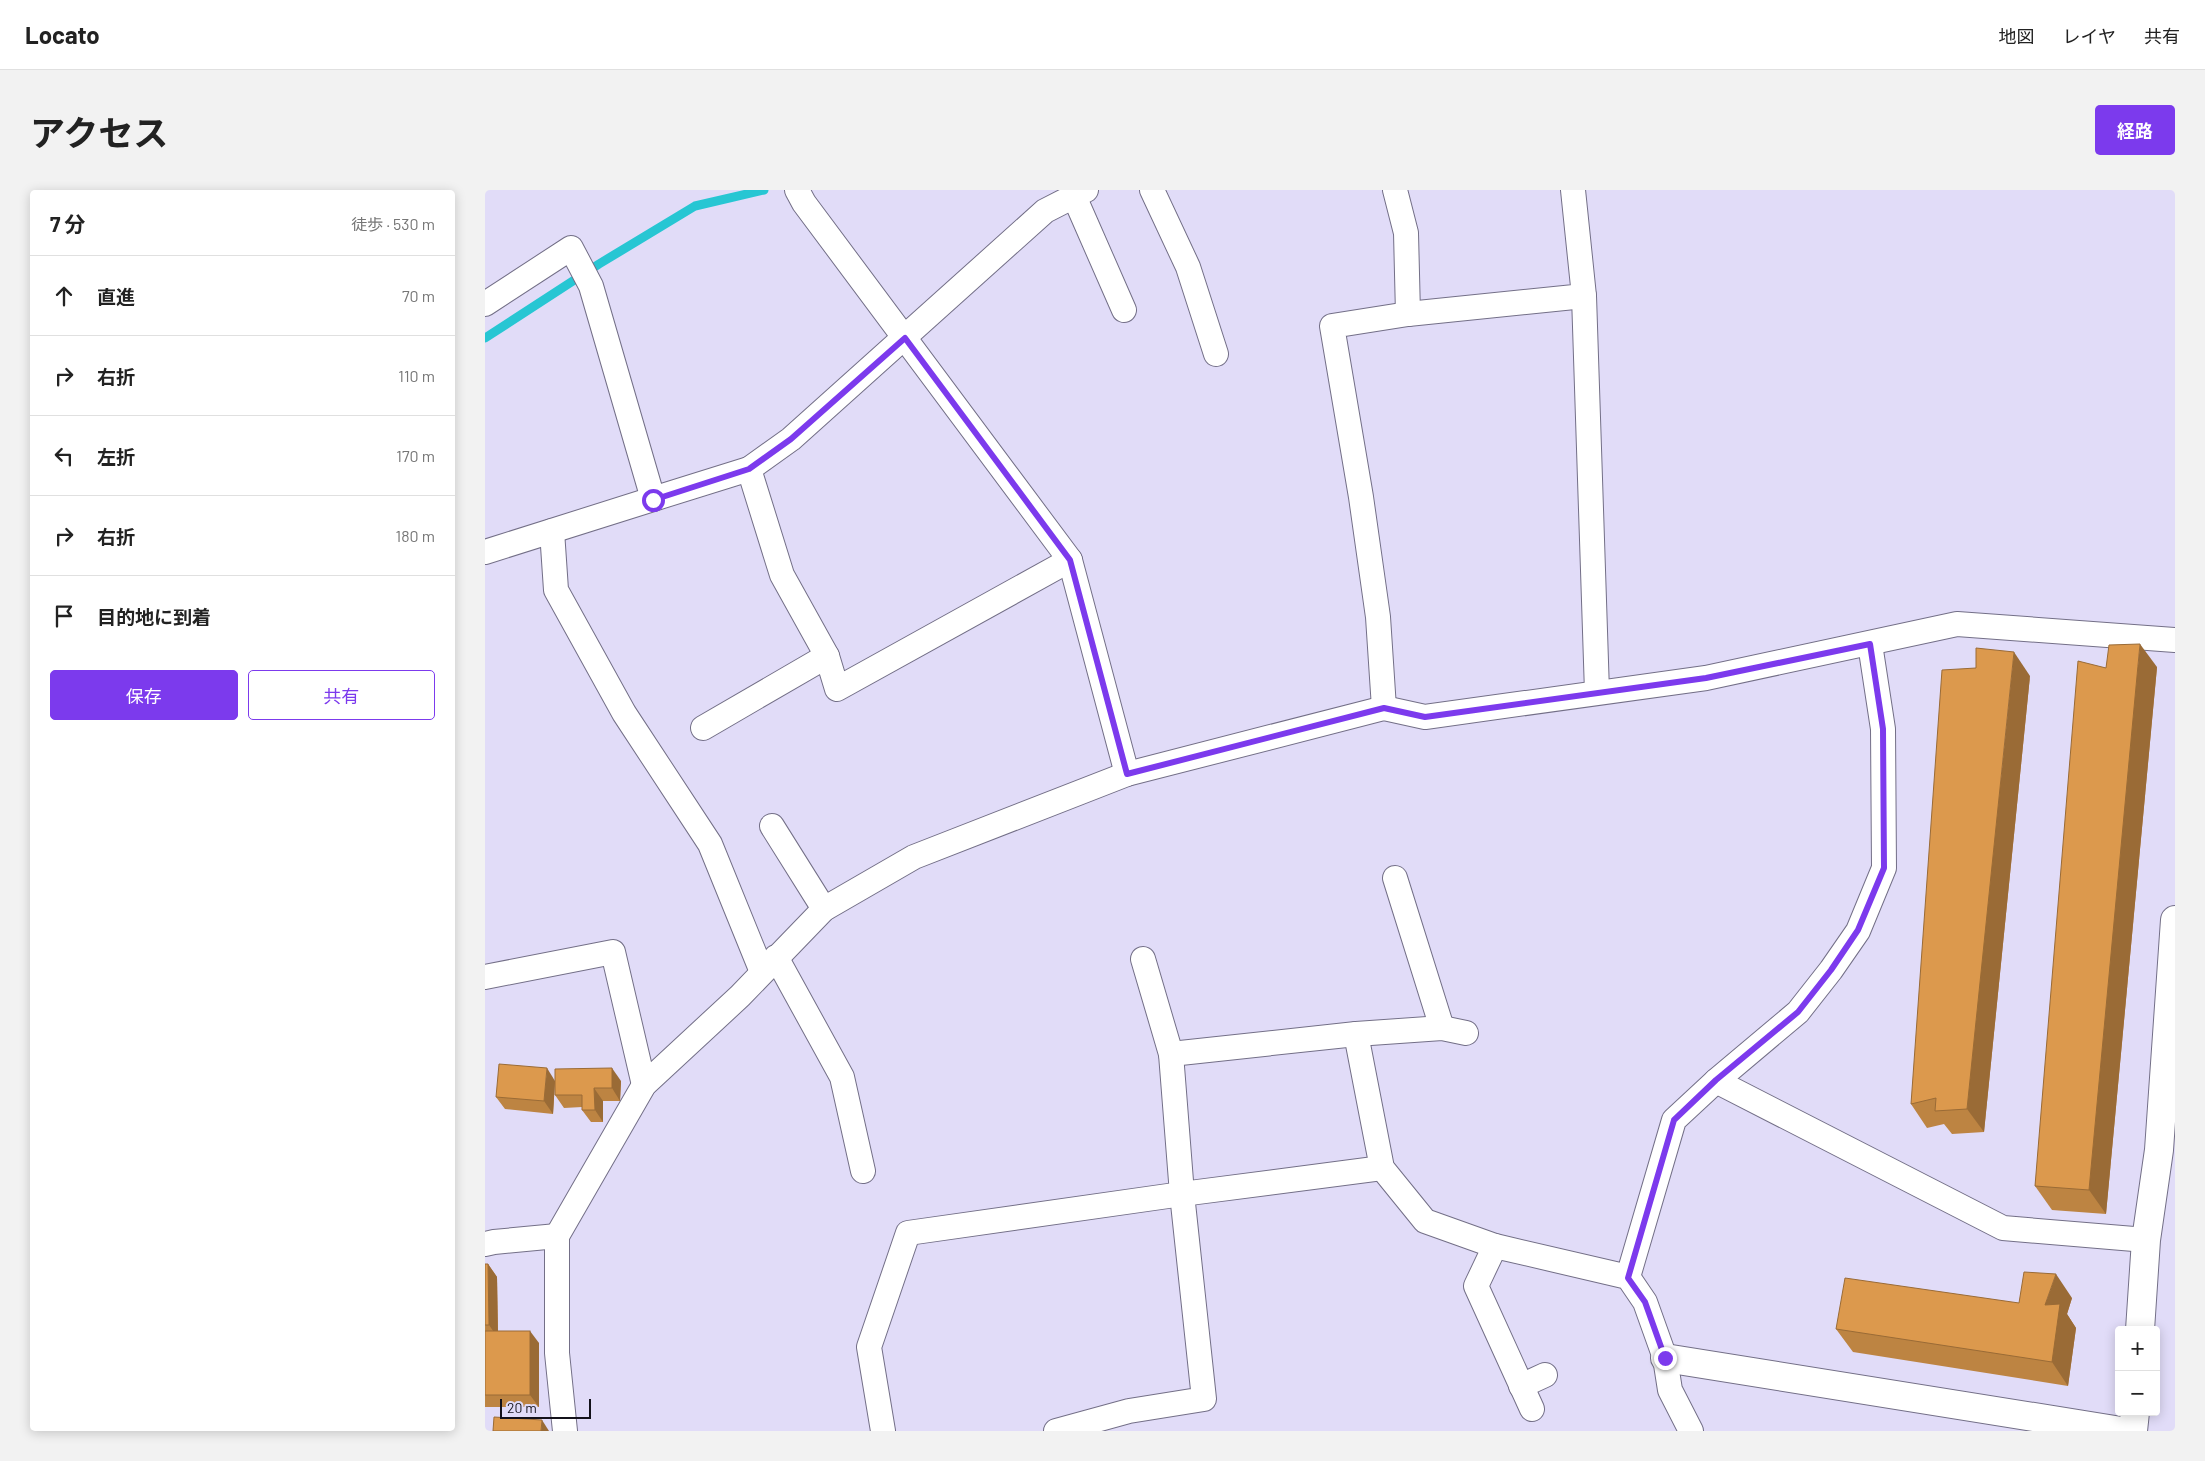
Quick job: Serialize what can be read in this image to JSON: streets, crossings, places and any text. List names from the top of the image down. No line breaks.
{"scale_bar":"20 m","page":{"header":"Locato","nav":["地図","レイヤ","共有"],"title":"アクセス","buttons":["経路",["保存","共有"]],"heading":["7 分","徒歩 · 530 m"],"list":[["直進","70 m"],["右折","110 m"],["左折","170 m"],["右折","180 m"],"目的地に到着"],"map_buttons":["+","−"],"scale":"20 m"}}
